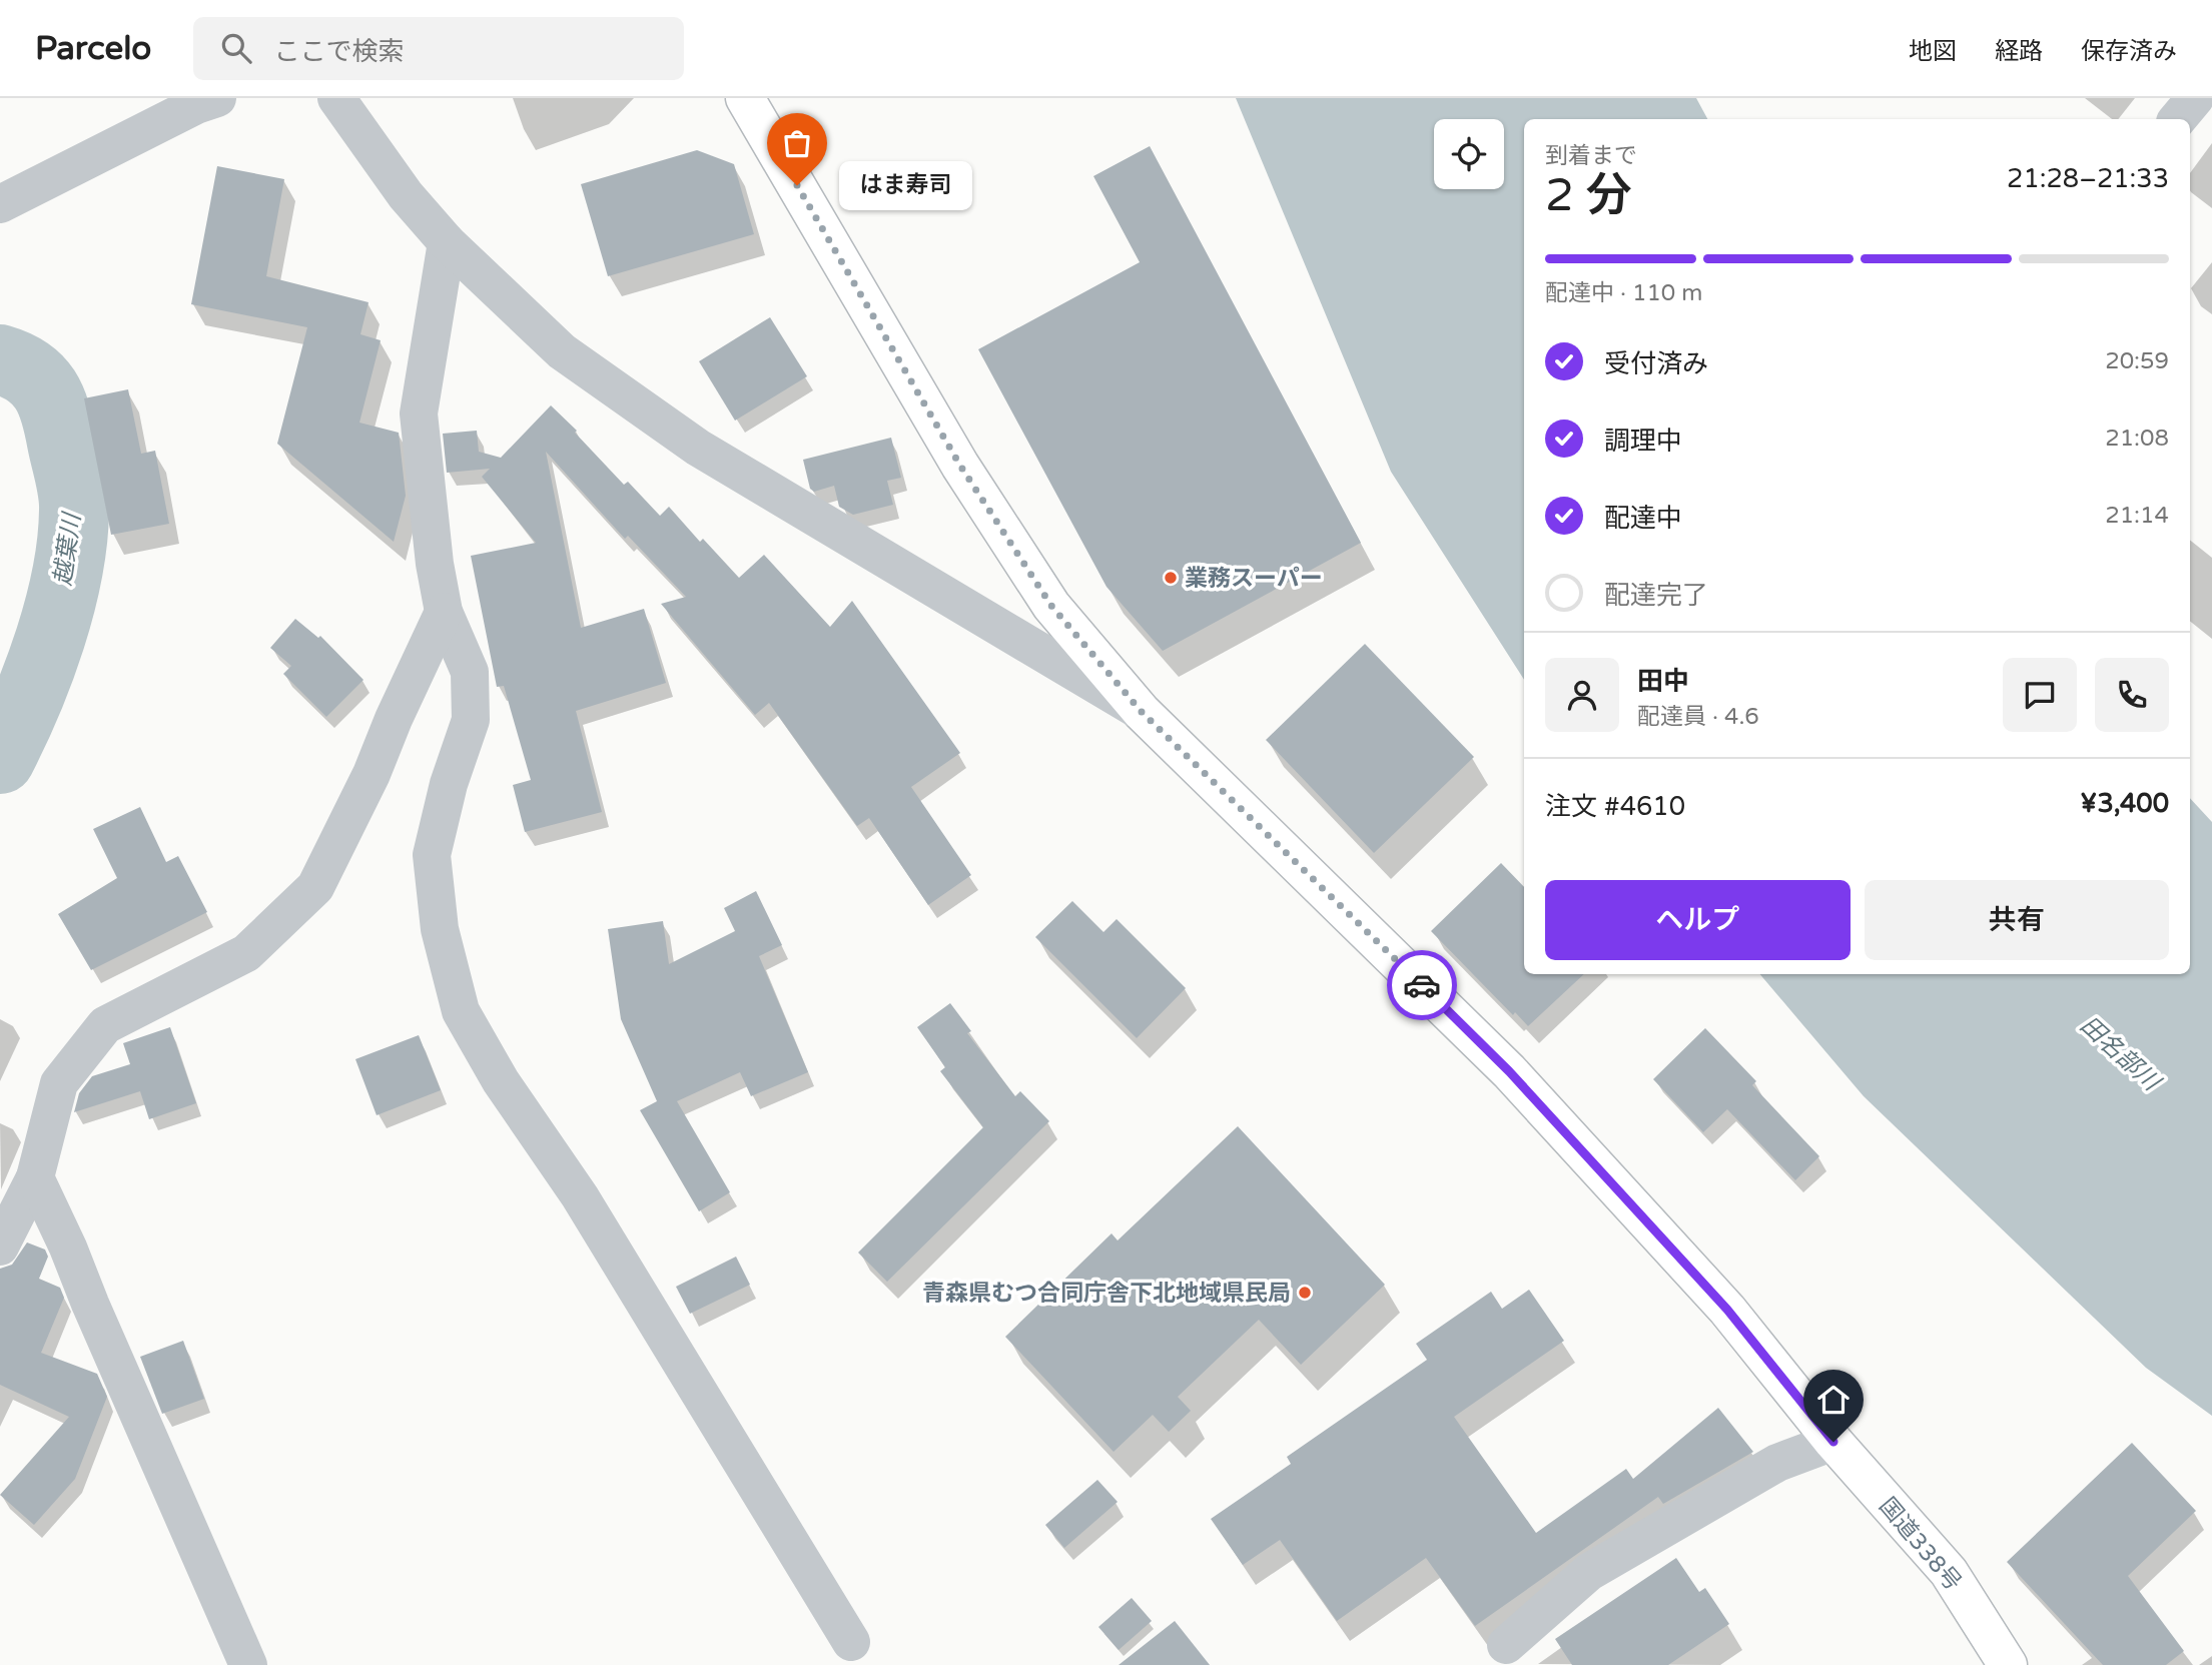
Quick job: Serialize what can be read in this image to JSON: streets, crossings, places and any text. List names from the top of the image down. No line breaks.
{"streets":{"highway":["国道338号"]},"water":["越葉川","田名部川"],"places":["はま寿司","業務スーパー","青森県むつ合同庁舎下北地域県民局"],"page":{"header":"Parcelo","search":"ここで検索","nav":["地図","経路","保存済み"],"heading":["2 分","到着まで","21:28–21:33"],"panel":["田中","配達員 · 4.6","注文 #4610","¥3,400"],"bubble":"はま寿司","bar":"配達中 · 110 m","list":[["受付済み","20:59"],["調理中","21:08"],["配達中","21:14"],"配達完了"],"buttons":["ヘルプ","共有"]}}
